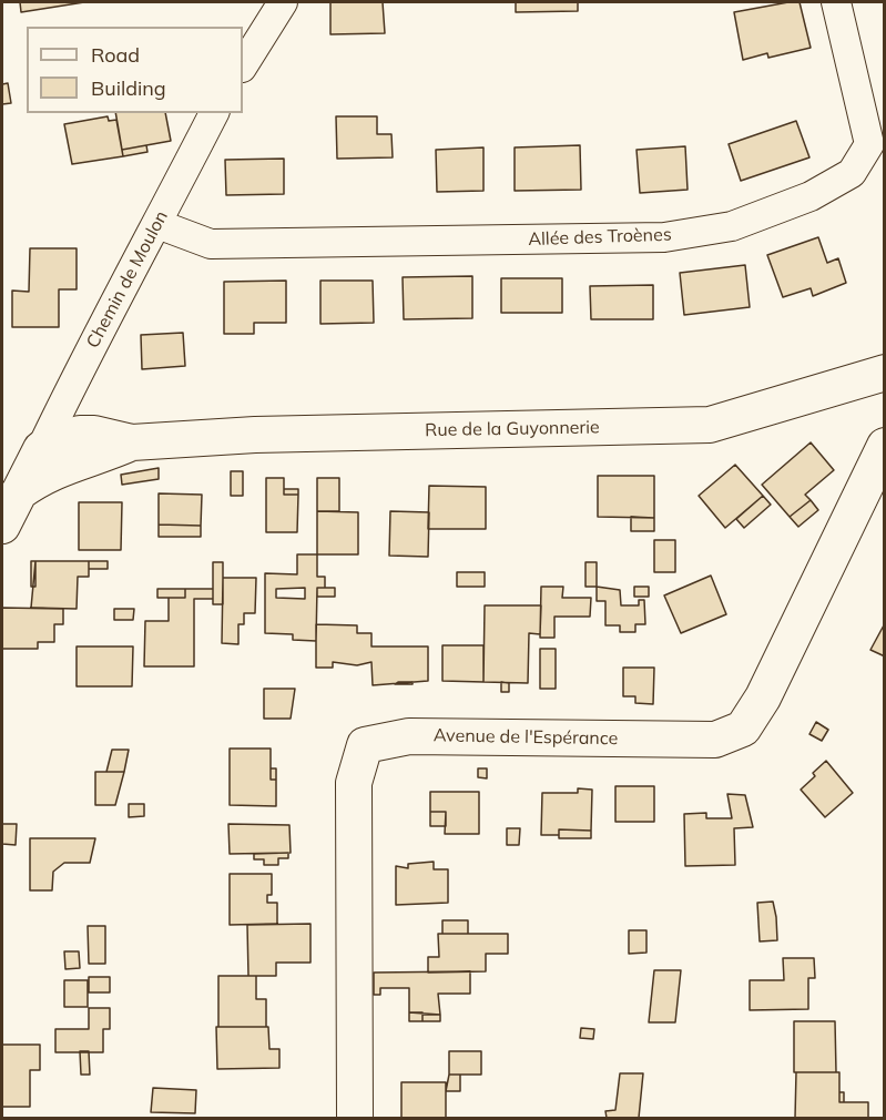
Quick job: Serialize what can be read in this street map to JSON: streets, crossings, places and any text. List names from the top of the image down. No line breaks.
{"streets":{"street":["Allée des Troènes","Chemin de Moulon","Rue de la Guyonnerie","Avenue de l'Espérance"]},"crossings":[["Allée des Troènes","Chemin de Moulon"],["Chemin de Moulon","Rue de la Guyonnerie"]],"legend":["Road","Building"]}
